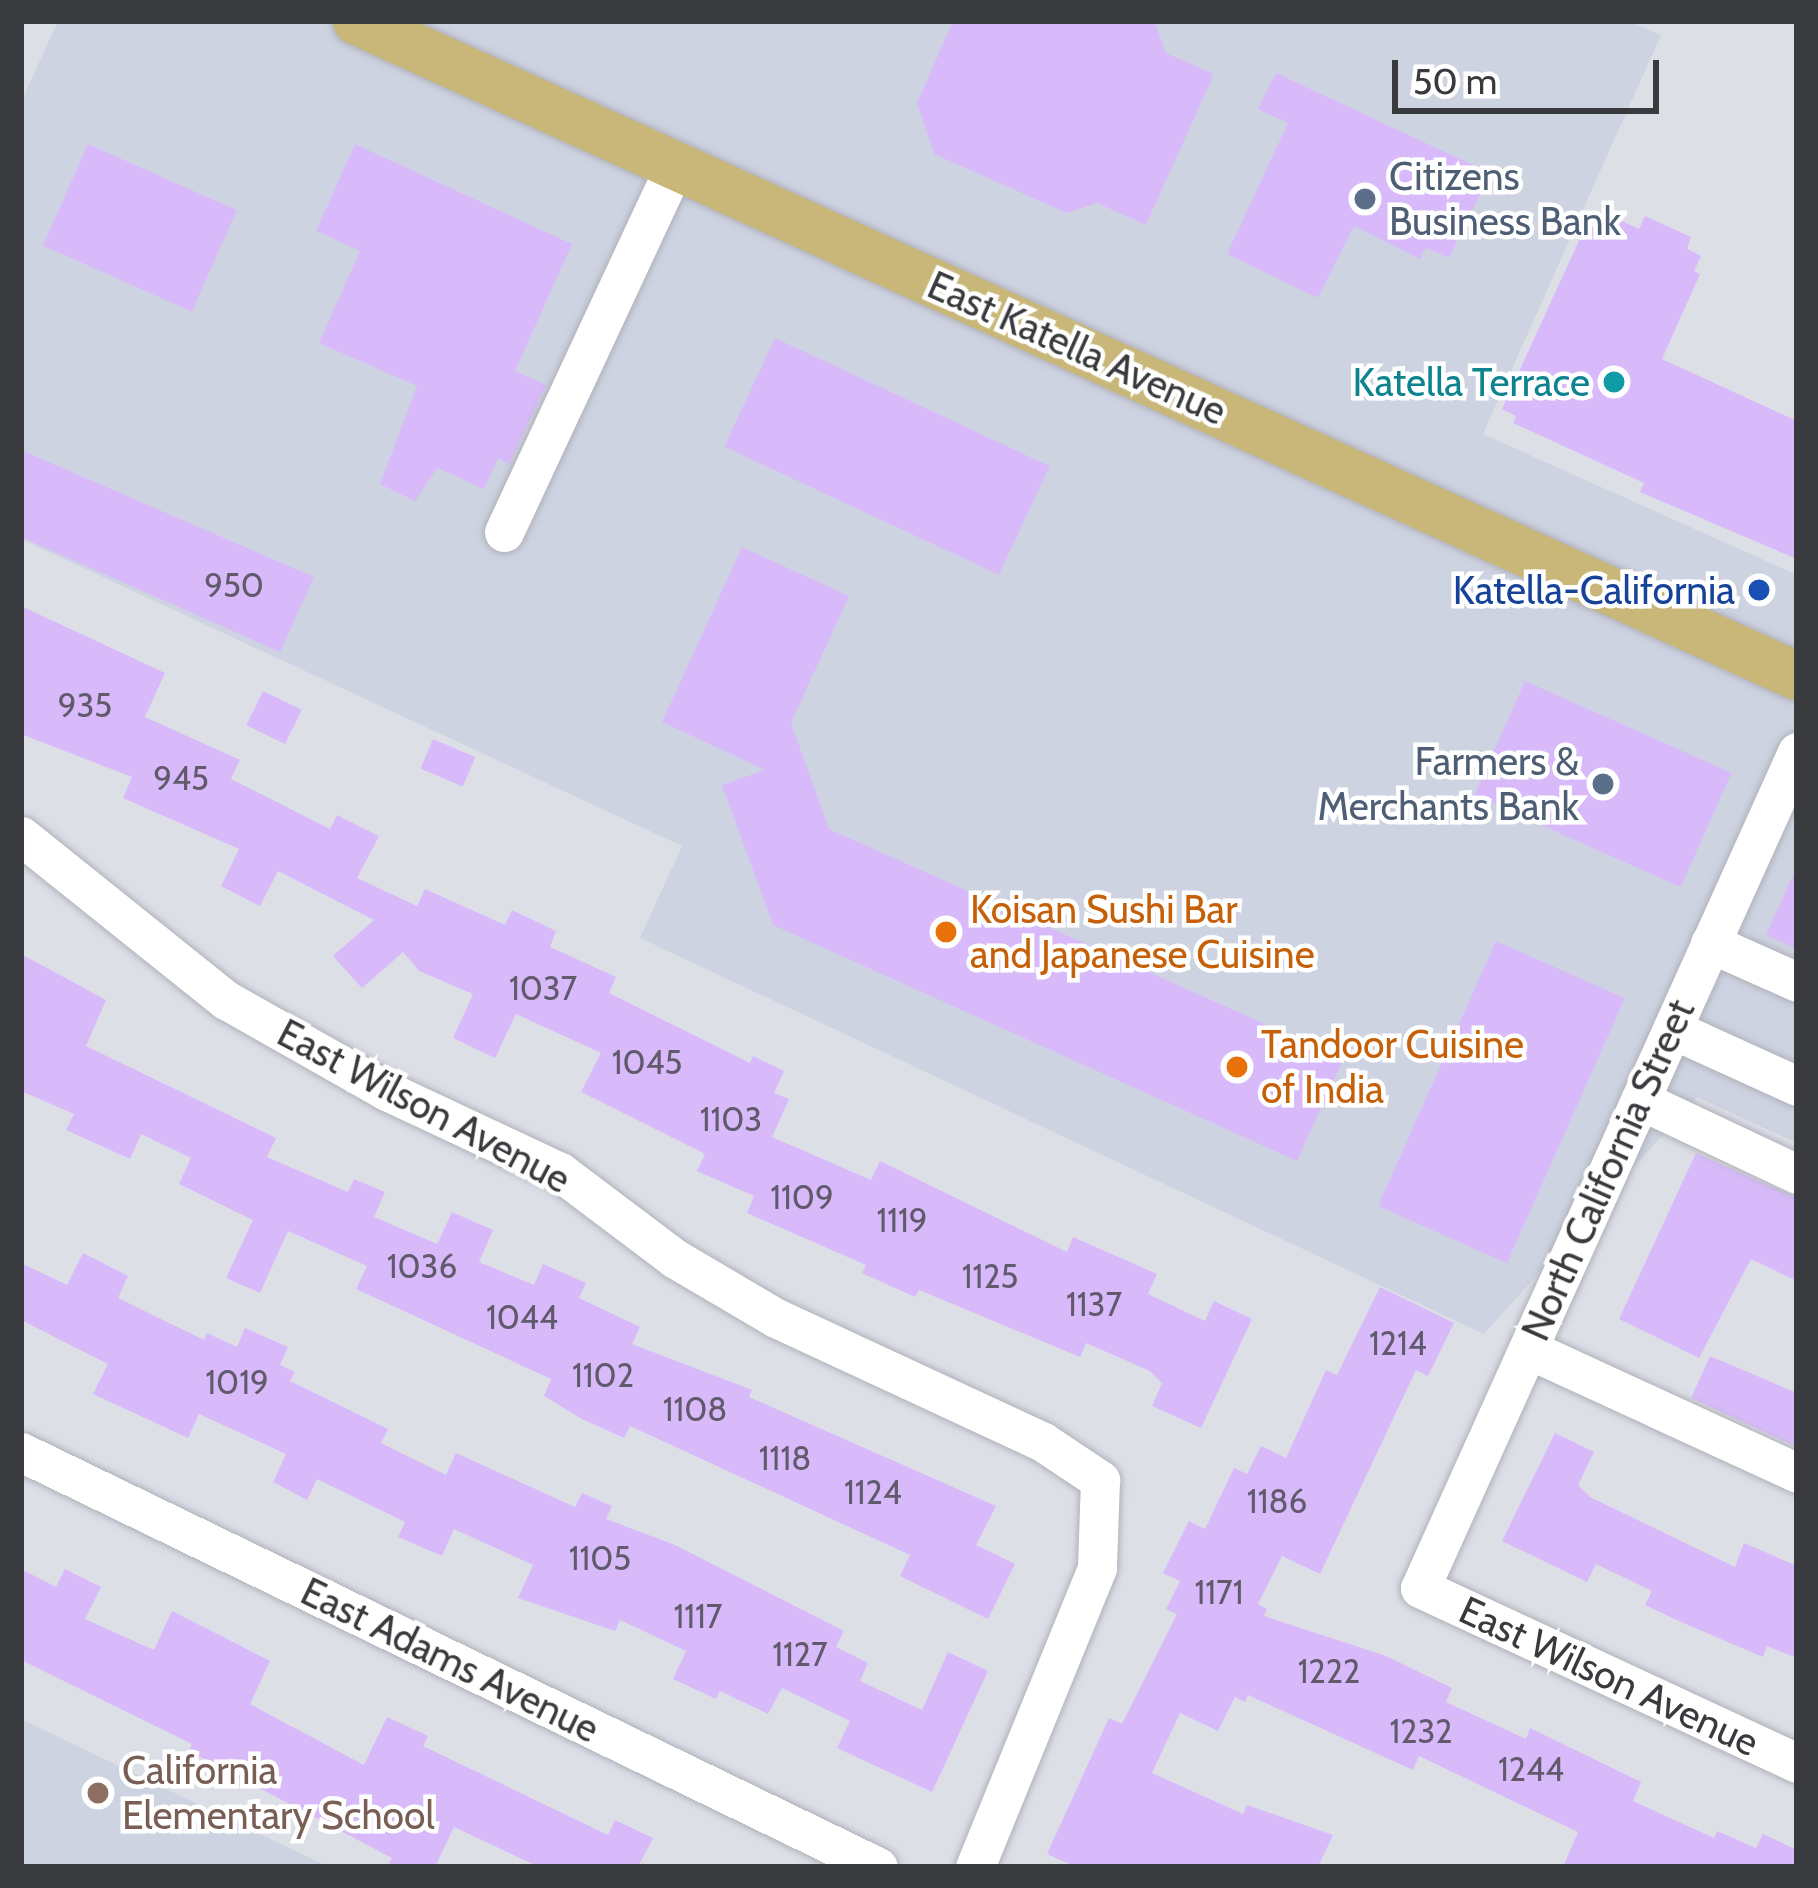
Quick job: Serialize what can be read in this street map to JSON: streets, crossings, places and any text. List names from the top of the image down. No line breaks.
{"streets":{"main road":["East Katella Avenue"],"street":["East Wilson Avenue","North California Street","East Adams Avenue"]},"crossings":[["East Wilson Avenue","North California Street"]],"places":["Citizens Business Bank","Katella Terrace","Katella-California","Farmers & Merchants Bank","Koisan Sushi Bar and Japanese Cuisine","Tandoor Cuisine of India","California Elementary School"],"house_numbers":["950","935","945","1037","1045","1103","1109","1119","1036","1125","1137","1044","1214","1102","1019","1108","1118","1124","1186","1105","1171","1117","1127","1222","1232","1244"],"scale_bar":"50 m"}
